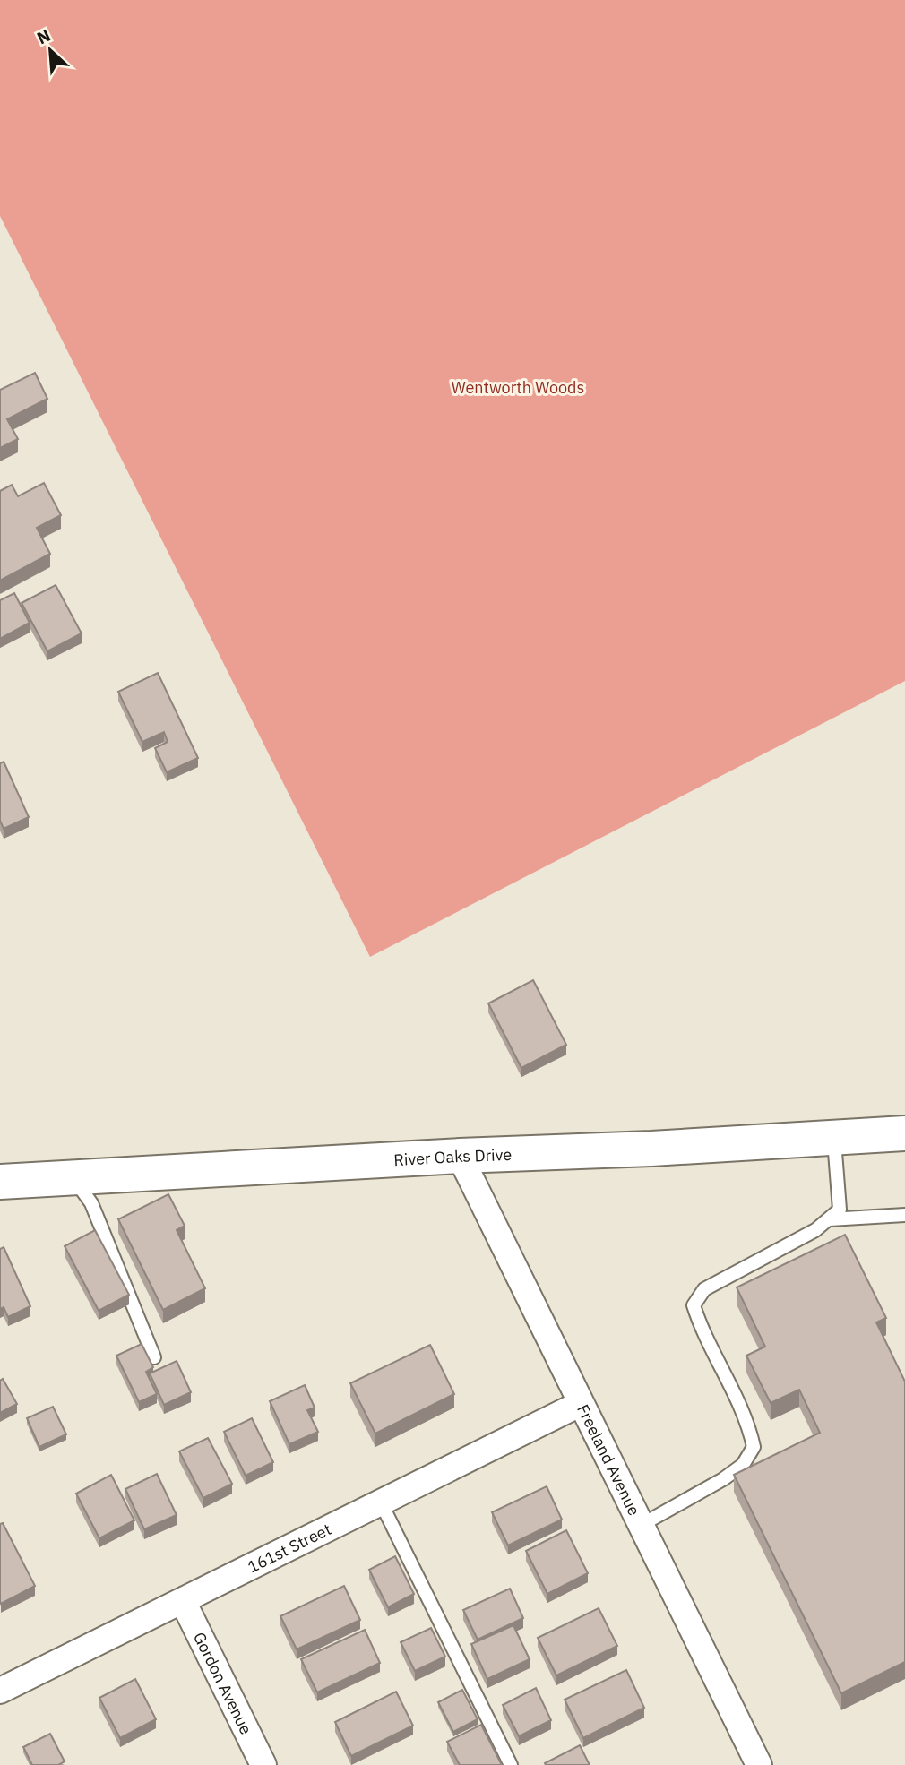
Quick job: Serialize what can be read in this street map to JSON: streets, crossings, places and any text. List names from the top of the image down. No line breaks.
{"streets":{"main road":["River Oaks Drive"],"street":["Freeland Avenue","161st Street","Gordon Avenue"]},"crossings":[["River Oaks Drive","Freeland Avenue"],["Freeland Avenue","161st Street"],["161st Street","Gordon Avenue"]],"parks":["Wentworth Woods"],"north":"top left"}
